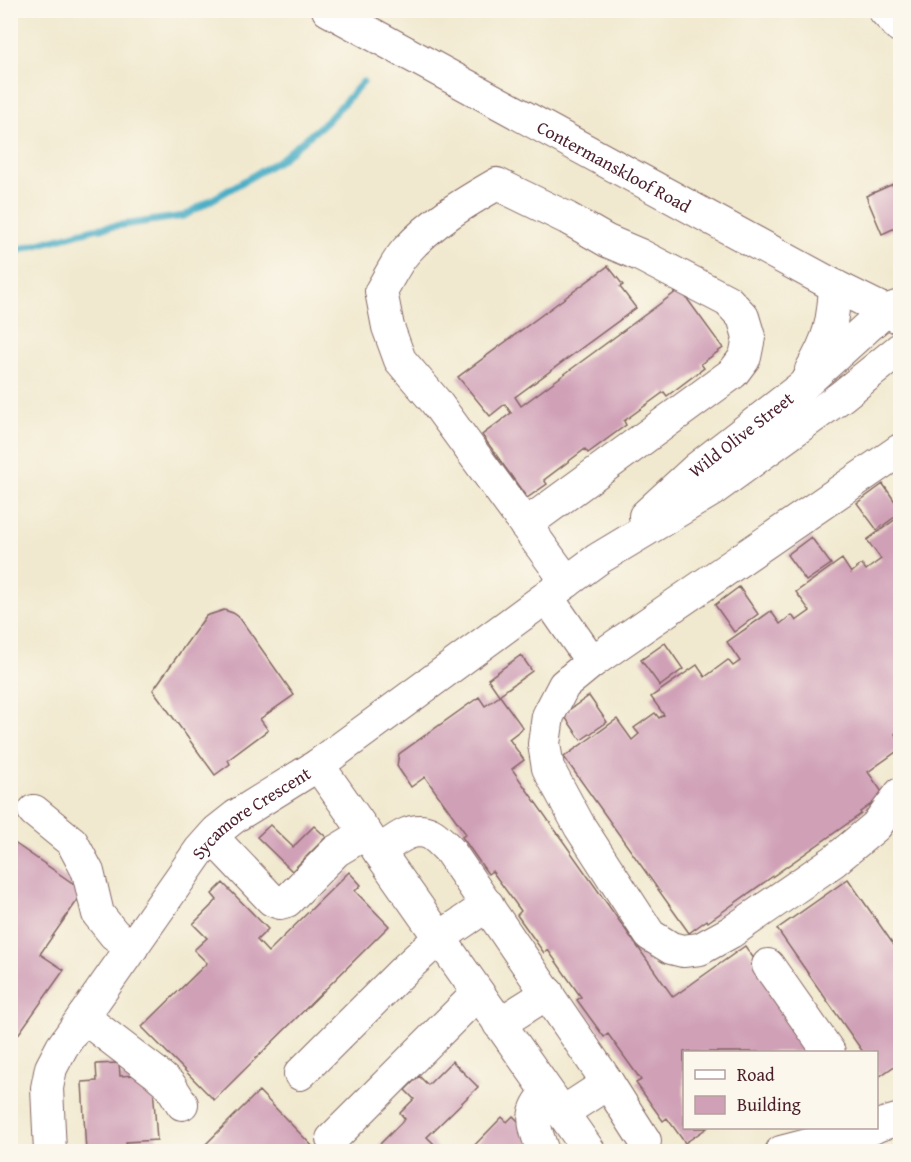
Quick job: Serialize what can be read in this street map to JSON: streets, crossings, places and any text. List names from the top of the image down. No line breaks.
{"streets":{"street":["Contermanskloof Road","Wild Olive Street","Sycamore Crescent"]},"crossings":[["Contermanskloof Road","Wild Olive Street"],["Wild Olive Street","Sycamore Crescent"]],"legend":["Road","Building"]}
